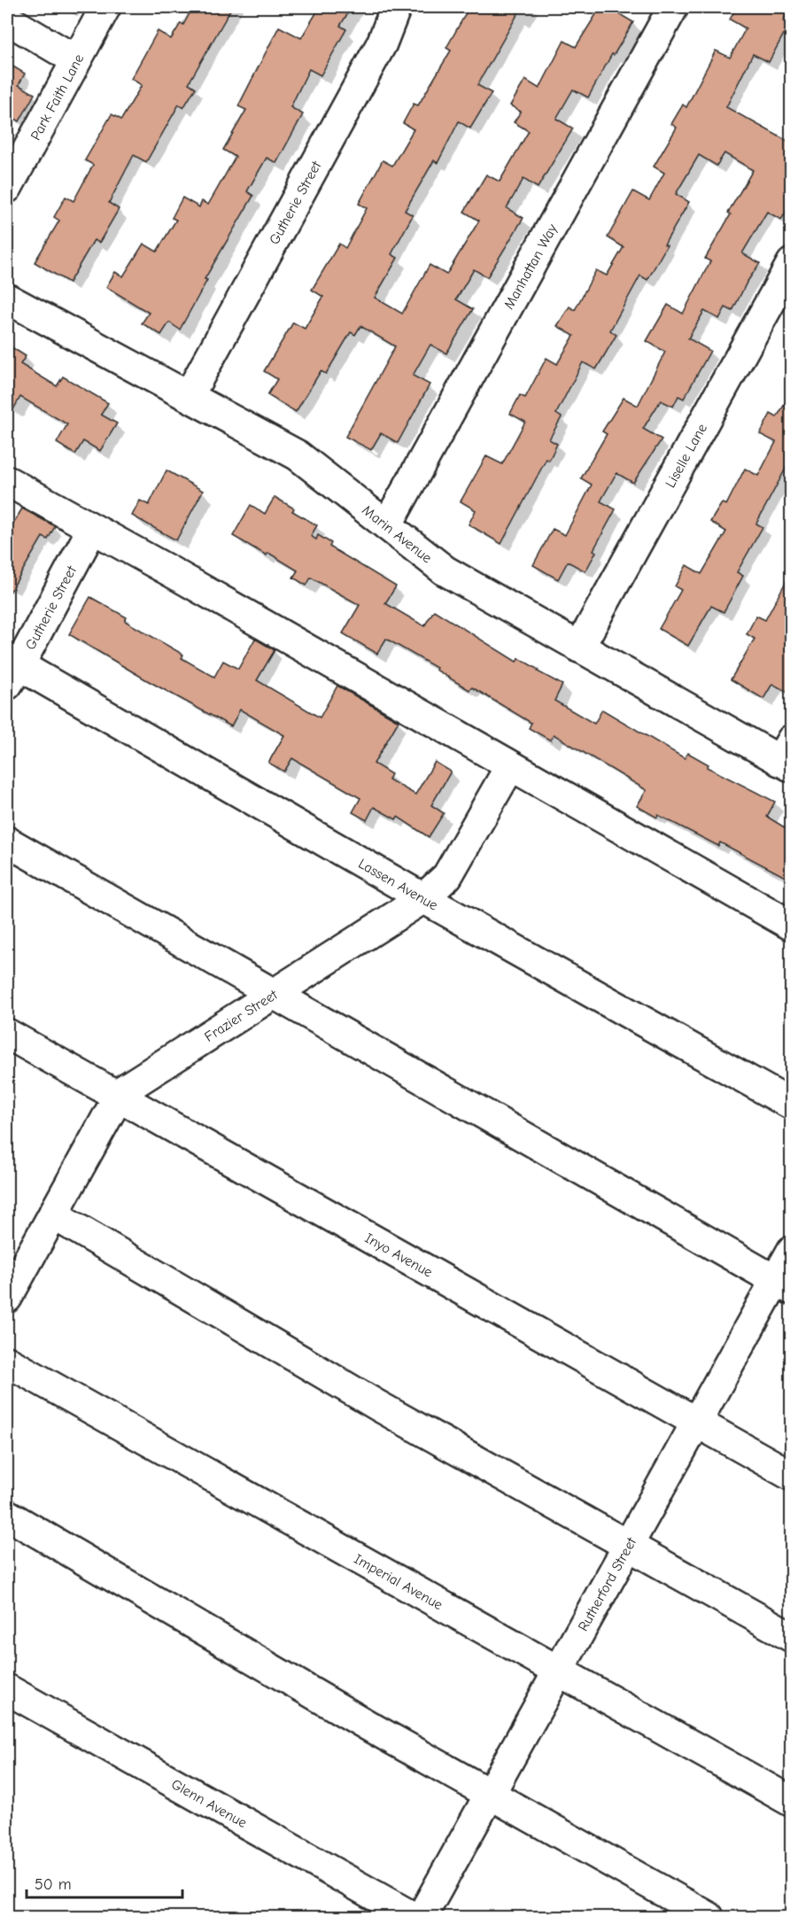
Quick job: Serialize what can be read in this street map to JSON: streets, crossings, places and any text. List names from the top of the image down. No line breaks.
{"streets":{"street":["Park Faith Lane","Gutherie Street","Manhattan Way","Liselle Lane","Marin Avenue","Lassen Avenue","Frazier Street","Inyo Avenue","Imperial Avenue","Rutherford Street","Glenn Avenue"]},"crossings":[["Gutherie Street","Marin Avenue"],["Gutherie Street","Lassen Avenue"],["Manhattan Way","Marin Avenue"],["Liselle Lane","Marin Avenue"],["Lassen Avenue","Frazier Street"],["Frazier Street","Inyo Avenue"],["Inyo Avenue","Rutherford Street"],["Imperial Avenue","Rutherford Street"]],"scale_bar":"50 m"}
